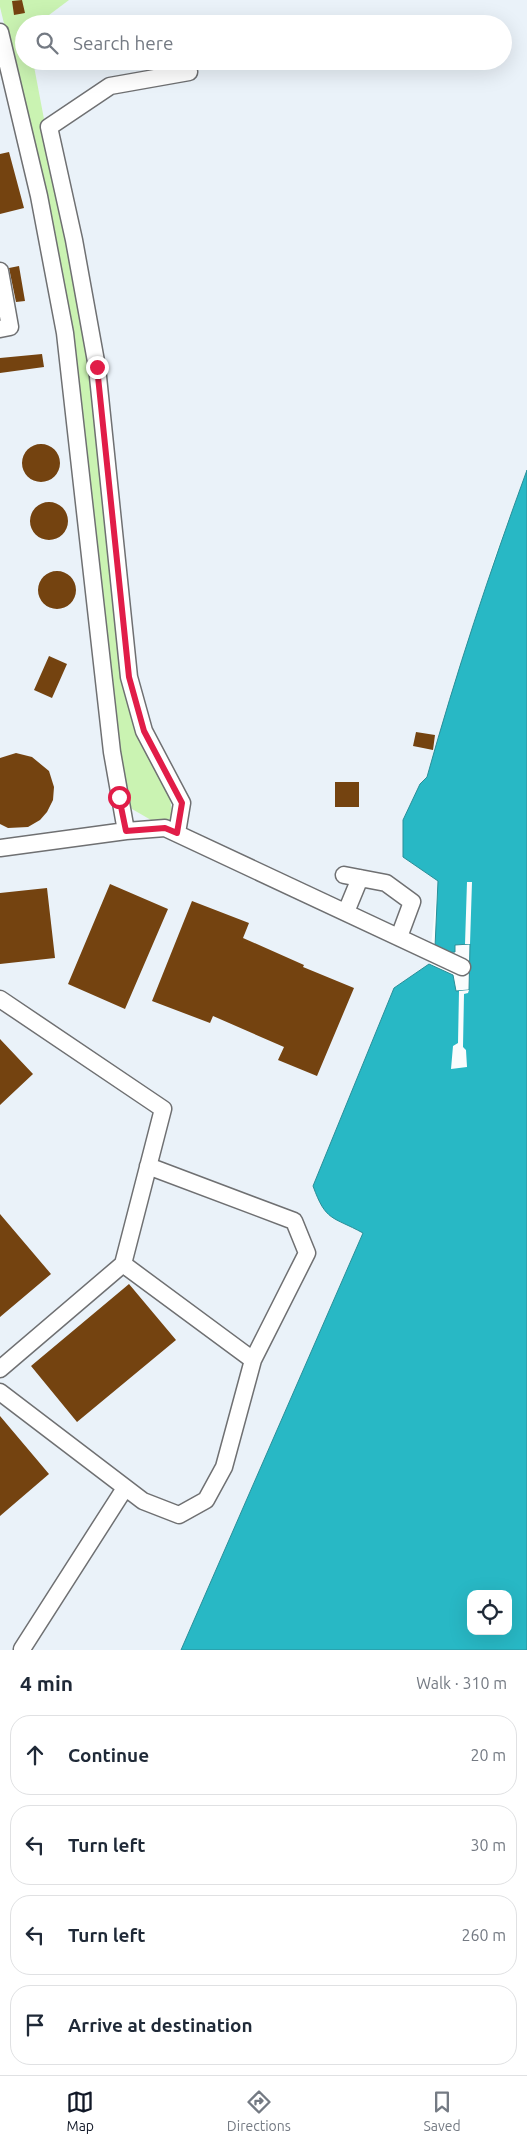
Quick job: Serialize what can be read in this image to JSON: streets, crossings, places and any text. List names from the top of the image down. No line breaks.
{"page":{"search":"Search here","heading":["4 min","Walk · 310 m"],"list":[["Continue","20 m"],["Turn left","30 m"],["Turn left","260 m"],"Arrive at destination"],"nav":["Map","Directions","Saved"]}}
